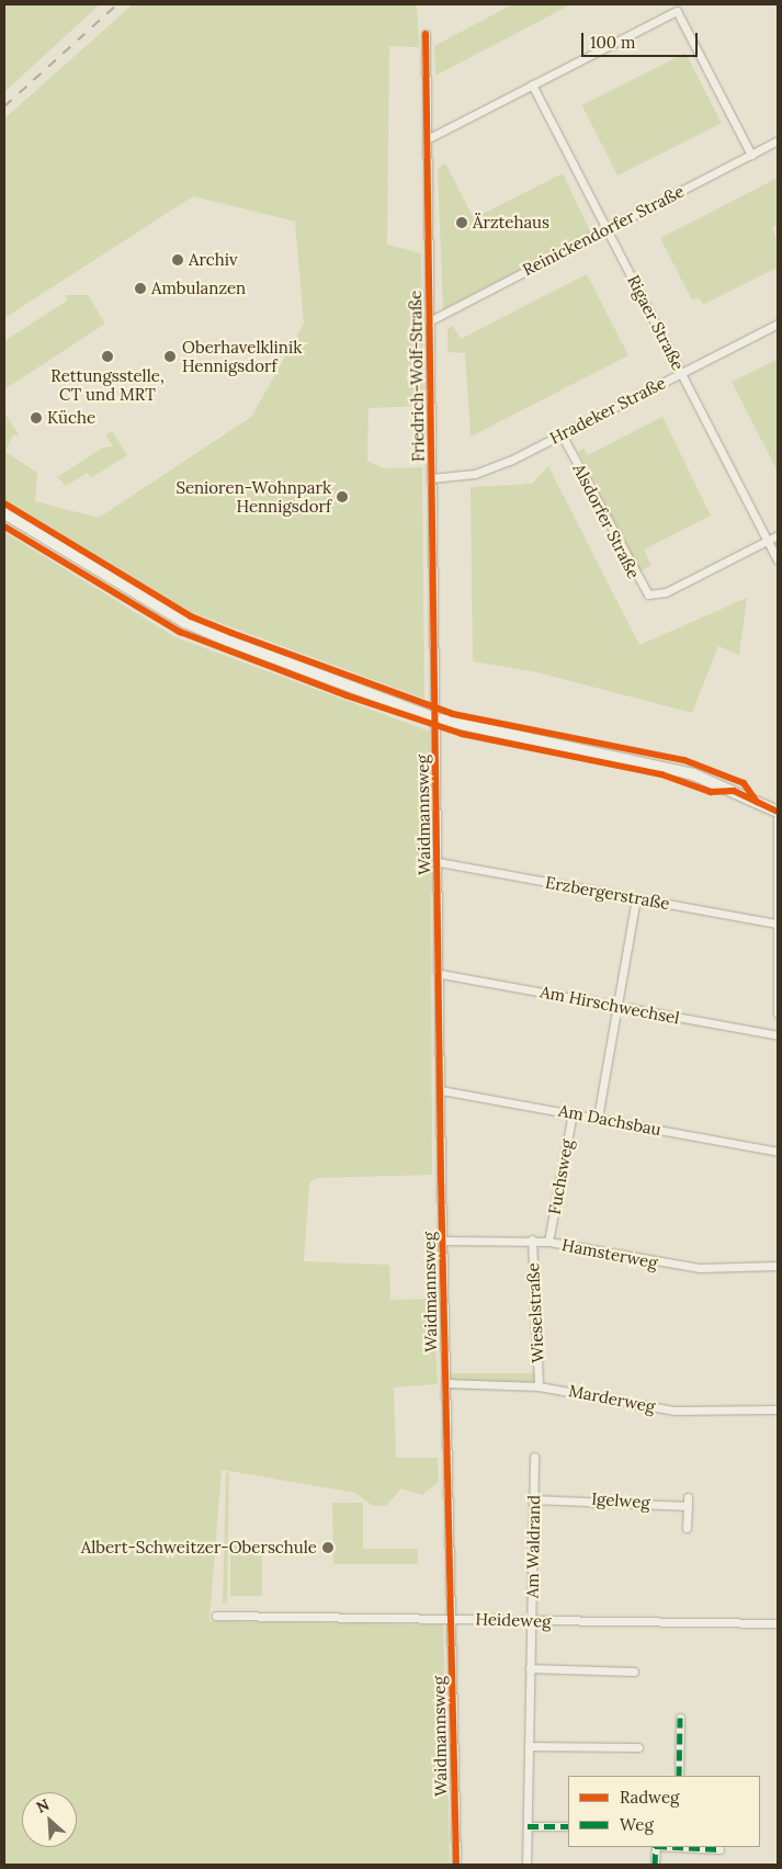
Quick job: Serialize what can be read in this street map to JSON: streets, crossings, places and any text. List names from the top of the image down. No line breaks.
{"streets":{"street":["Reinickendorfer Straße","Rigaer Straße","Friedrich-Wolf-Straße","Hradeker Straße","Alsdorfer Straße","Waidmannsweg","Erzbergerstraße","Am Hirschwechsel","Am Dachsbau","Fuchsweg","Hamsterweg","Wieselstraße","Marderweg","Igelweg","Am Waldrand","Heideweg"]},"crossings":[["Reinickendorfer Straße","Rigaer Straße"],["Reinickendorfer Straße","Friedrich-Wolf-Straße"],["Rigaer Straße","Hradeker Straße"],["Rigaer Straße","Alsdorfer Straße"],["Friedrich-Wolf-Straße","Hradeker Straße"],["Friedrich-Wolf-Straße","Waidmannsweg"],["Hradeker Straße","Alsdorfer Straße"],["Waidmannsweg","Erzbergerstraße"],["Waidmannsweg","Am Hirschwechsel"],["Waidmannsweg","Am Dachsbau"],["Waidmannsweg","Hamsterweg"],["Waidmannsweg","Marderweg"],["Waidmannsweg","Heideweg"],["Am Dachsbau","Fuchsweg"],["Fuchsweg","Hamsterweg"],["Hamsterweg","Wieselstraße"],["Wieselstraße","Marderweg"],["Igelweg","Am Waldrand"],["Am Waldrand","Heideweg"]],"places":["Ärztehaus","Archiv","Ambulanzen","Rettungsstelle, CT und MRT","Oberhavelklinik Hennigsdorf","Küche","Senioren-Wohnpark Hennigsdorf","Albert-Schweitzer-Oberschule"],"legend":["Radweg","Weg"],"scale_bar":"100 m","north":"top left"}
